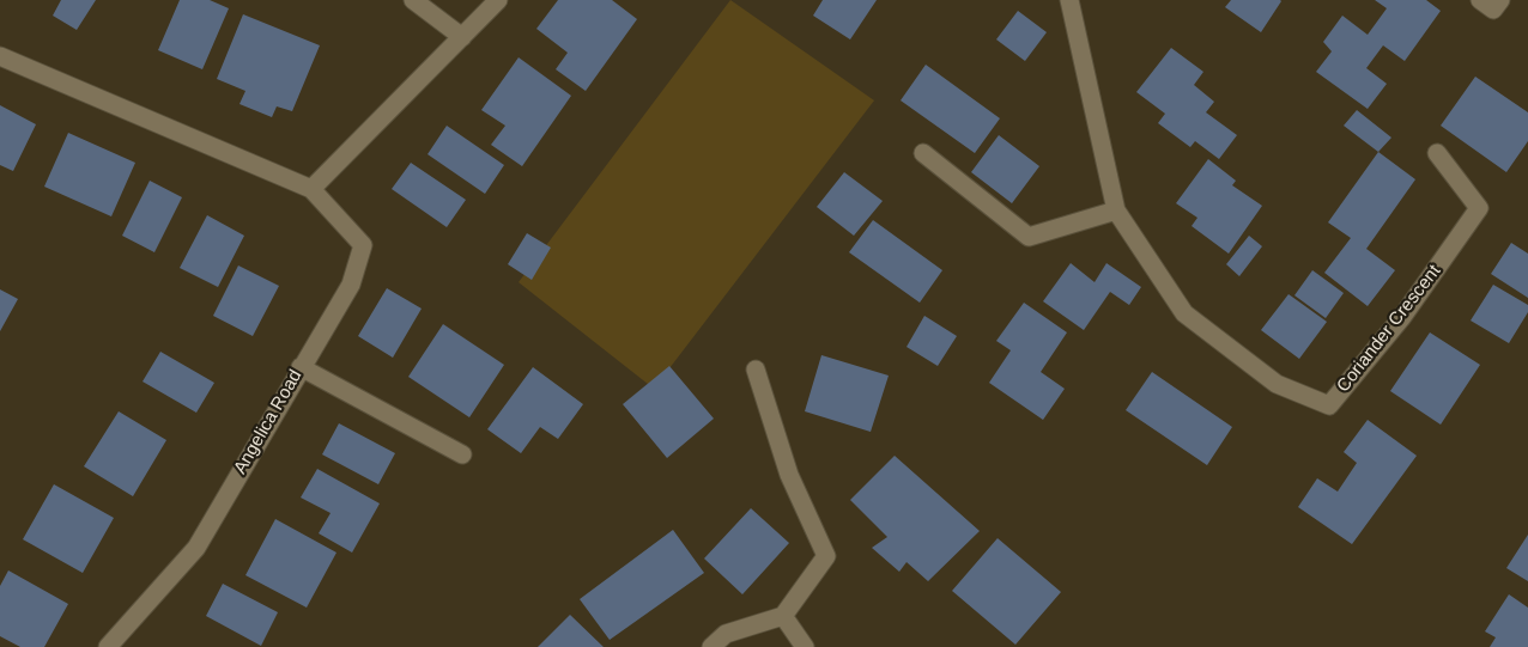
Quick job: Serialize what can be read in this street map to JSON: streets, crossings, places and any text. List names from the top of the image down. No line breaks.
{"streets":{"street":["Coriander Crescent","Angelica Road"]}}
